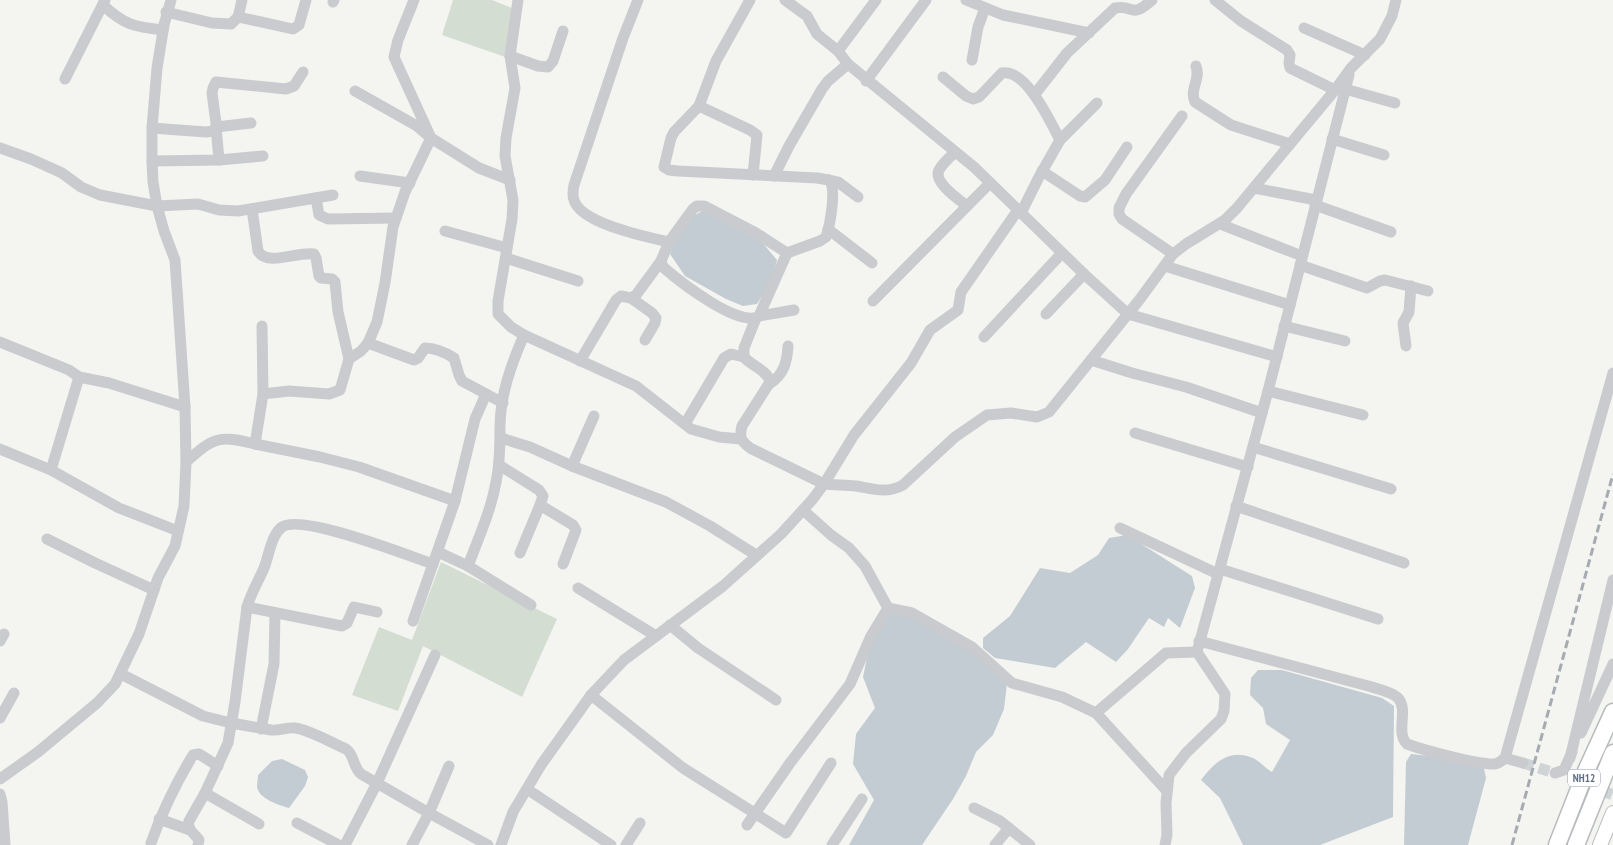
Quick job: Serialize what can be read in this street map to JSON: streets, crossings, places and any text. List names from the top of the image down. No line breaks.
{"streets":{"highway":["NH12"]}}
